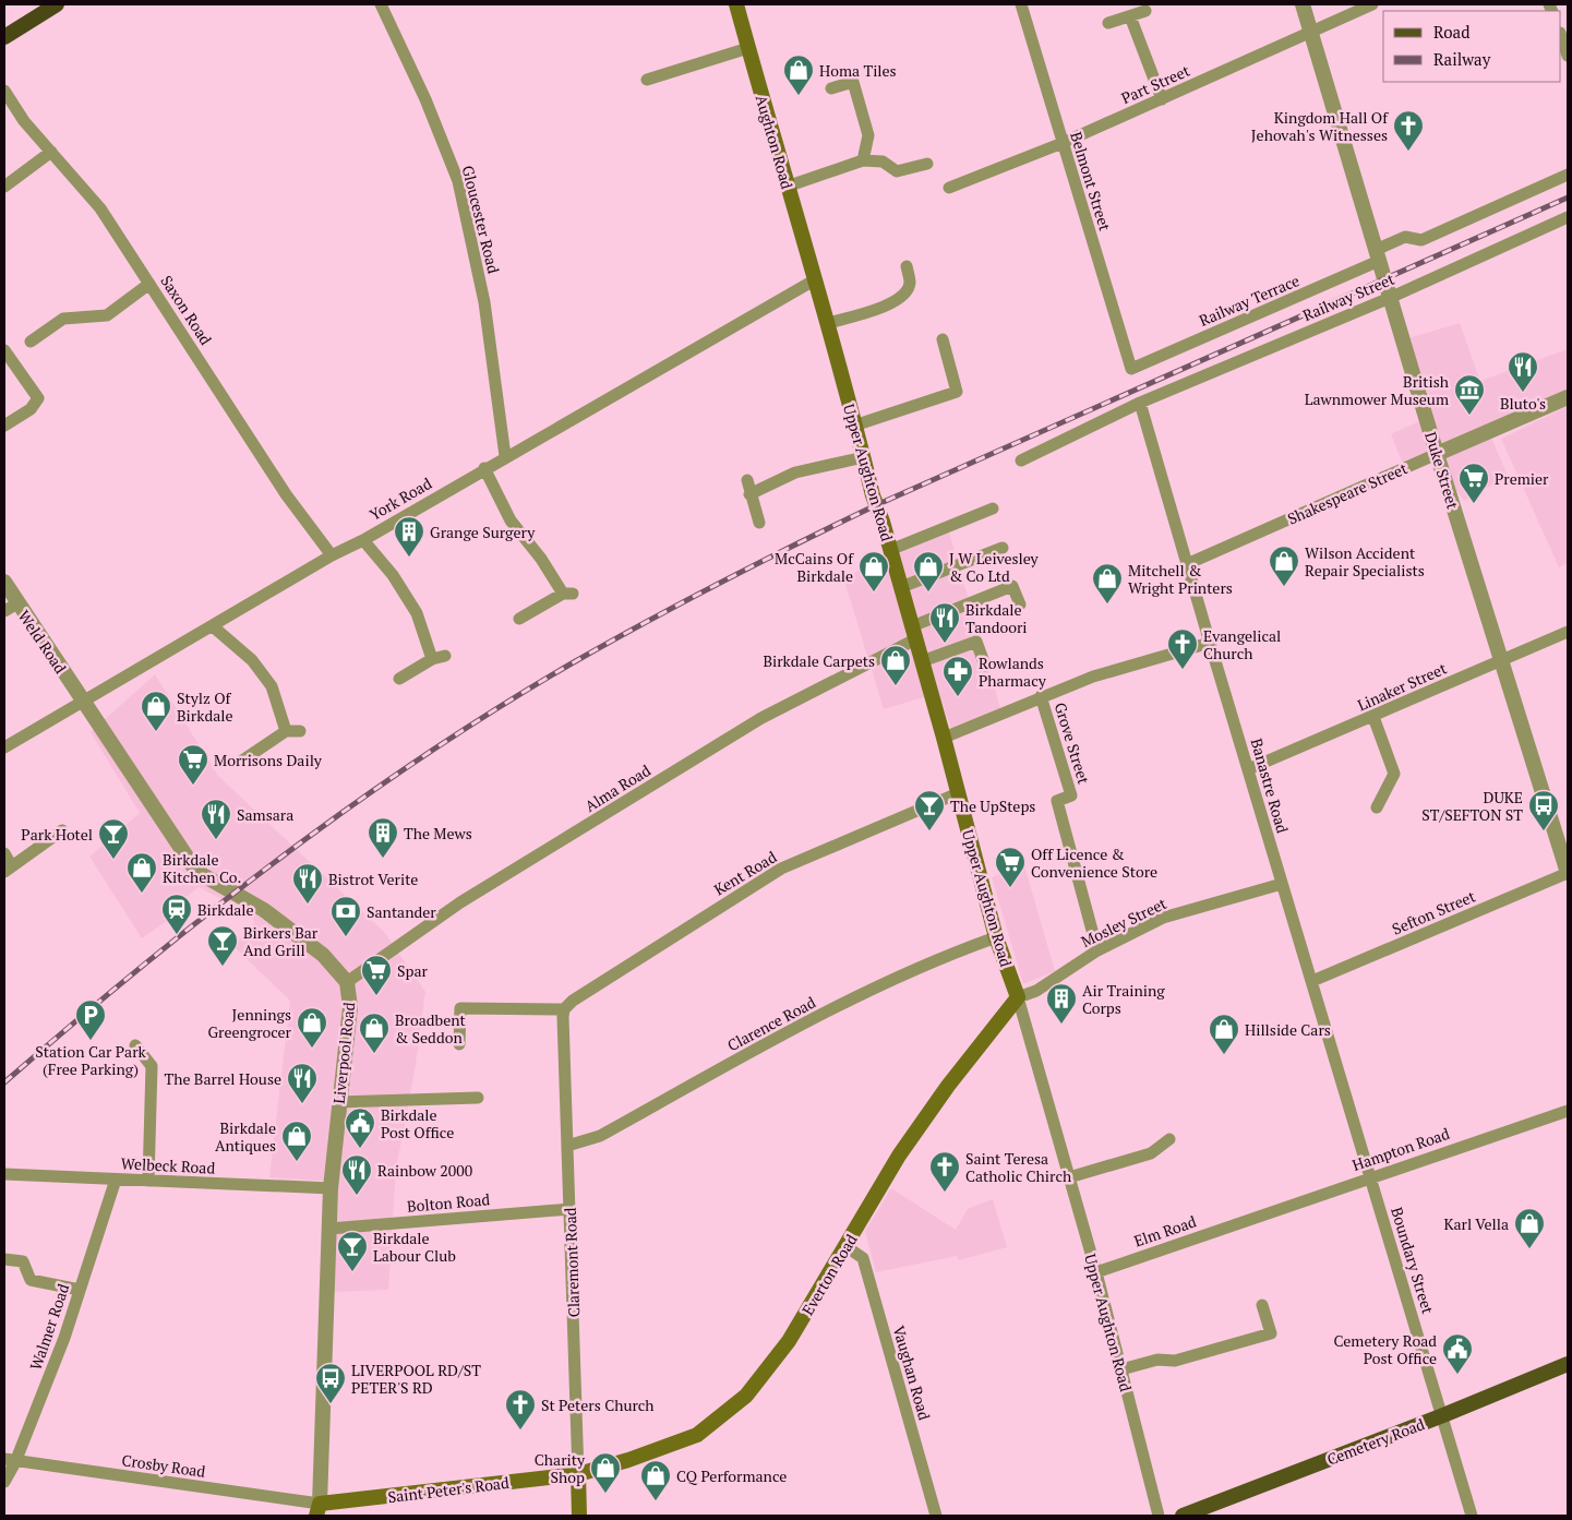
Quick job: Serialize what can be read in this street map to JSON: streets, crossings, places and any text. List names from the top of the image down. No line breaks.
{"streets":{"main road":["Aughton Road","Upper Aughton Road","Claremont Road","Everton Road","Cemetery Road","Saint Peter's Road"],"street":["Part Street","Belmont Street","Gloucester Road","Railway Street","Railway Terrace","Saxon Road","Duke Street","Shakespeare Street","York Road","Weld Road","Linaker Street","Grove Street","Banastre Road","Alma Road","Kent Road","Sefton Street","Mosley Street","Clarence Road","Liverpool Road","Hampton Road","Welbeck Road","Bolton Road","Elm Road","Boundary Street","Walmer Road","Vaughan Road","Crosby Road"]},"crossings":[["Part Street","Belmont Street"],["Part Street","Duke Street"],["Aughton Road","Upper Aughton Road"],["Aughton Road","York Road"],["Belmont Street","Railway Terrace"],["Gloucester Road","York Road"],["Railway Street","Duke Street"],["Railway Street","Banastre Road"],["Railway Terrace","Duke Street"],["Saxon Road","York Road"],["Duke Street","Shakespeare Street"],["Duke Street","Linaker Street"],["Duke Street","Sefton Street"],["Upper Aughton Road","York Road"],["Upper Aughton Road","Alma Road"],["Upper Aughton Road","Kent Road"],["Upper Aughton Road","Mosley Street"],["Upper Aughton Road","Clarence Road"],["Upper Aughton Road","Elm Road"],["Upper Aughton Road","Everton Road"],["Shakespeare Street","Banastre Road"],["York Road","Weld Road"],["York Road","Liverpool Road"],["Weld Road","Liverpool Road"],["Linaker Street","Banastre Road"],["Grove Street","Mosley Street"],["Banastre Road","Sefton Street"],["Banastre Road","Mosley Street"],["Banastre Road","Hampton Road"],["Banastre Road","Boundary Street"],["Alma Road","Liverpool Road"],["Kent Road","Claremont Road"],["Mosley Street","Everton Road"],["Clarence Road","Claremont Road"],["Liverpool Road","Welbeck Road"],["Liverpool Road","Bolton Road"],["Liverpool Road","Crosby Road"],["Liverpool Road","Saint Peter's Road"],["Hampton Road","Elm Road"],["Hampton Road","Boundary Street"],["Welbeck Road","Walmer Road"],["Bolton Road","Claremont Road"],["Boundary Street","Cemetery Road"],["Claremont Road","Everton Road"],["Claremont Road","Saint Peter's Road"],["Everton Road","Vaughan Road"],["Everton Road","Saint Peter's Road"],["Walmer Road","Crosby Road"],["Crosby Road","Saint Peter's Road"]],"places":{"shop":["Homa Tiles","Wilson Accident Repair Specialists","McCains Of Birkdale","J W Leivesley & Co Ltd","Mitchell & Wright Printers","Birkdale Carpets","Stylz Of Birkdale","Birkdale Kitchen Co.","Jennings Greengrocer","Broadbent & Seddon","Hillside Cars","Birkdale Antiques","Karl Vella","Charity Shop","CQ Performance"],"church":["Kingdom Hall Of Jehovah's Witnesses","Evangelical Church","Saint Teresa Catholic Chirch","St Peters Church"],"restaurant":["Bluto's","Birkdale Tandoori","Samsara","Bistrot Verite","The Barrel House","Rainbow 2000"],"museum":["British Lawnmower Museum"],"supermarket":["Premier","Morrisons Daily","Off Licence & Convenience Store","Spar"],"building":["Grange Surgery","The Mews","Air Training Corps"],"pharmacy":["Rowlands Pharmacy"],"bar":["The UpSteps","Park Hotel","Birkers Bar And Grill","Birkdale Labour Club"],"bus stop":["DUKE ST/SEFTON ST","LIVERPOOL RD/ST PETER'S RD"],"station":["Birkdale"],"bank":["Santander"],"parking":["Station Car Park (Free Parking)"],"public building":["Birkdale Post Office","Cemetery Road Post Office"]},"legend":["Road","Railway"]}
